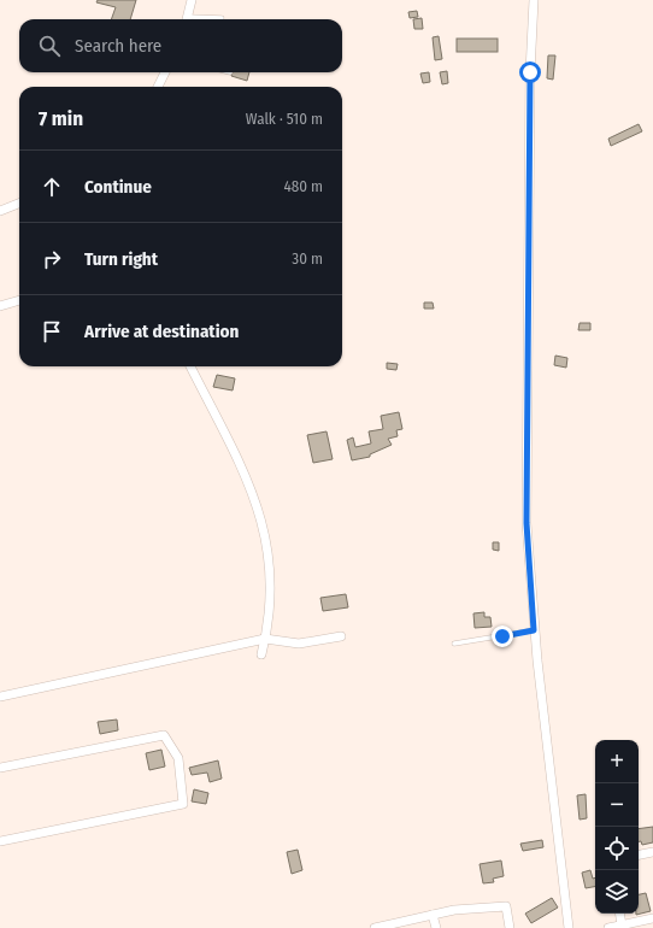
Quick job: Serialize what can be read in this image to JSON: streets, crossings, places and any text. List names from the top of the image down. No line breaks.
{"page":{"search":"Search here","heading":["7 min","Walk · 510 m"],"list":[["Continue","480 m"],["Turn right","30 m"],"Arrive at destination"],"map_buttons":["+","−"]}}
